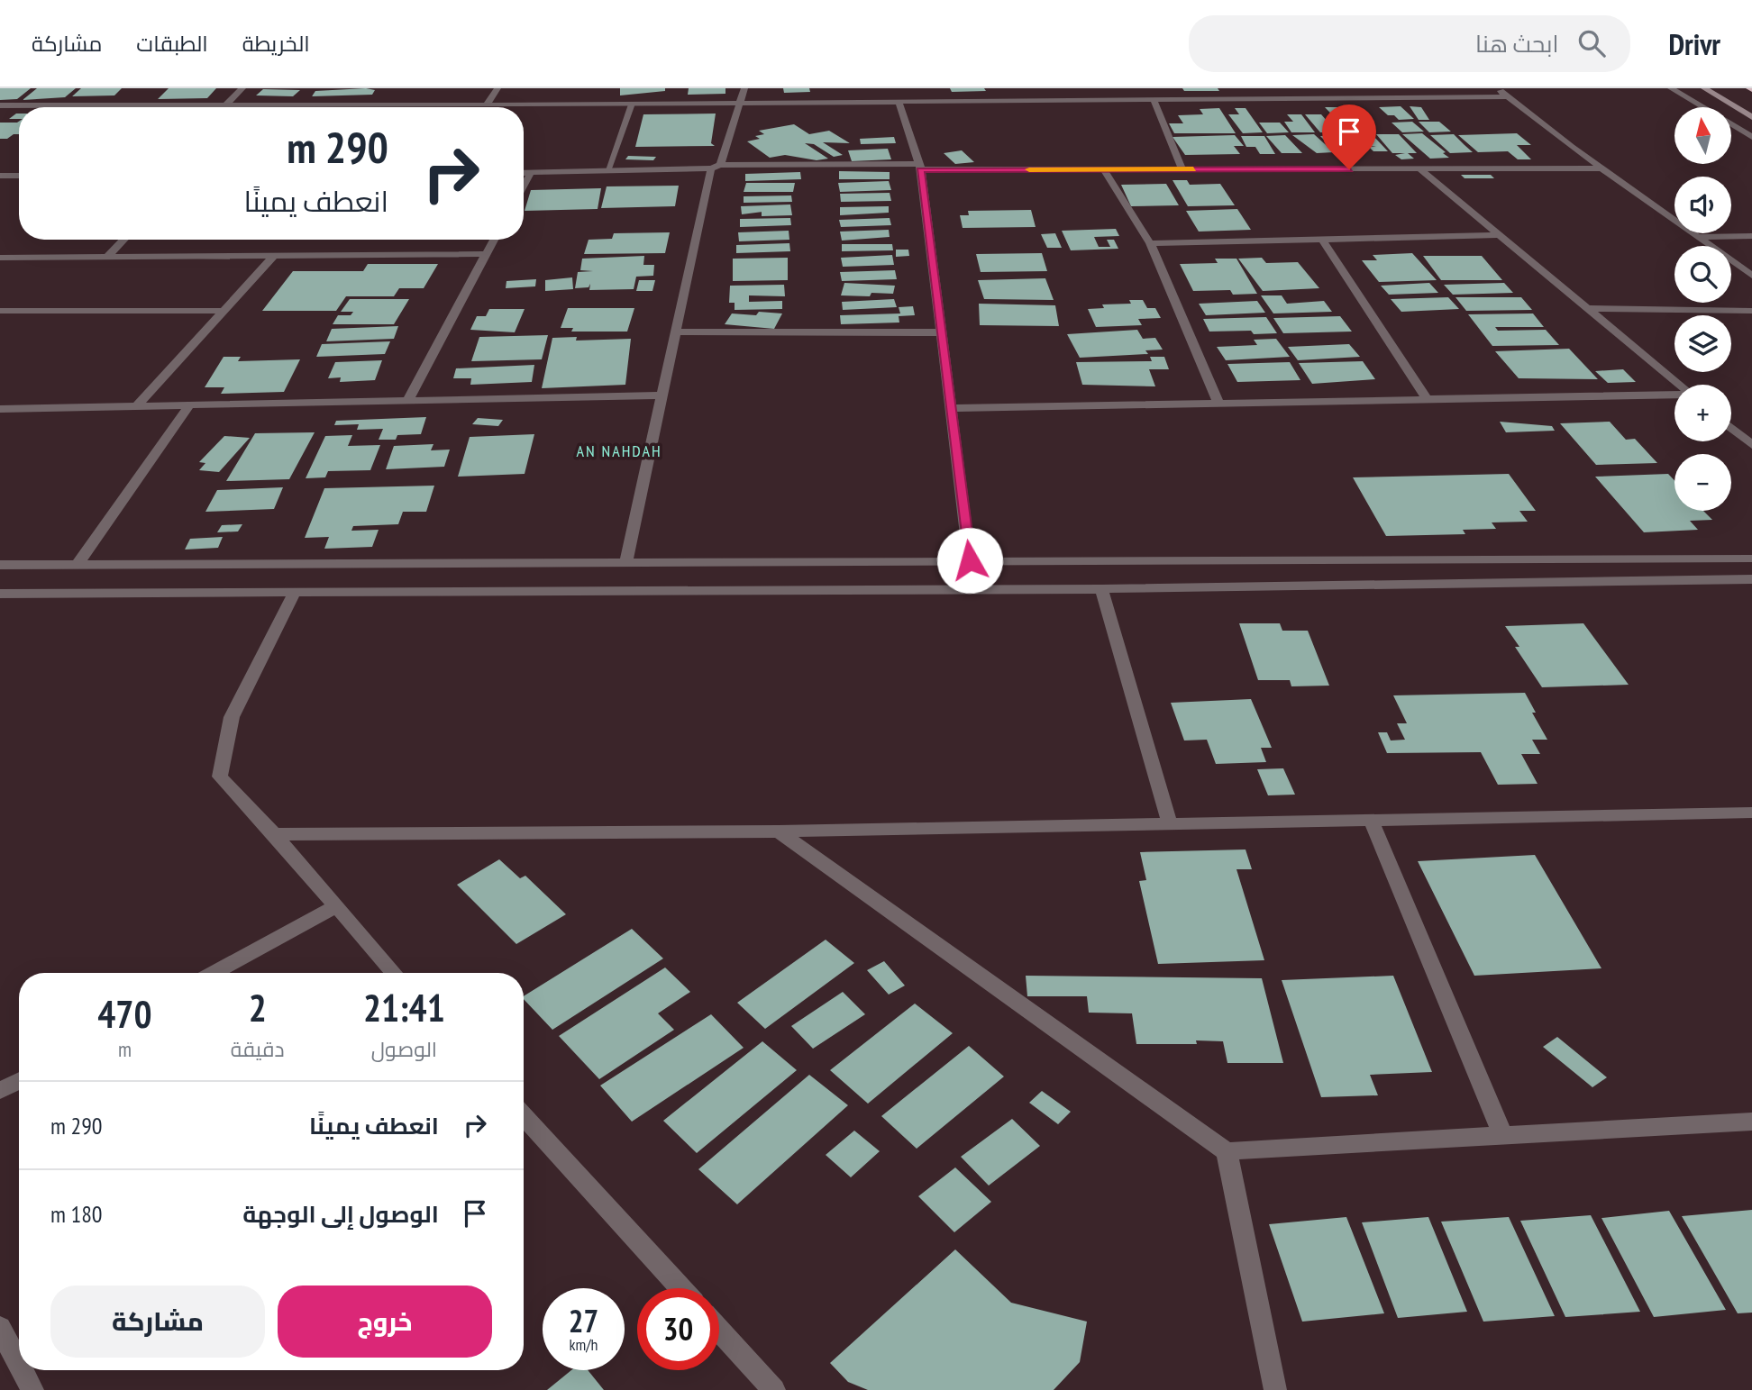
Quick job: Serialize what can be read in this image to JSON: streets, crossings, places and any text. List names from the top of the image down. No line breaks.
{"districts":["AN NAHDAH"],"north":"top","page":{"header":"Drivr","search":"ابحث هنا","nav":["الخريطة","الطبقات","مشاركة"],"map_buttons":["+","−"],"turn":["290 m","انعطف يمينًا"],"eta":["21:41","الوصول","2","دقيقة","470","m"],"list":[{"name":"انعطف يمينًا","value":"290 m"},{"name":"الوصول إلى الوجهة","value":"180 m"}],"buttons":["خروج","مشاركة"],"speed":"27 km/h","limit":"30"}}
